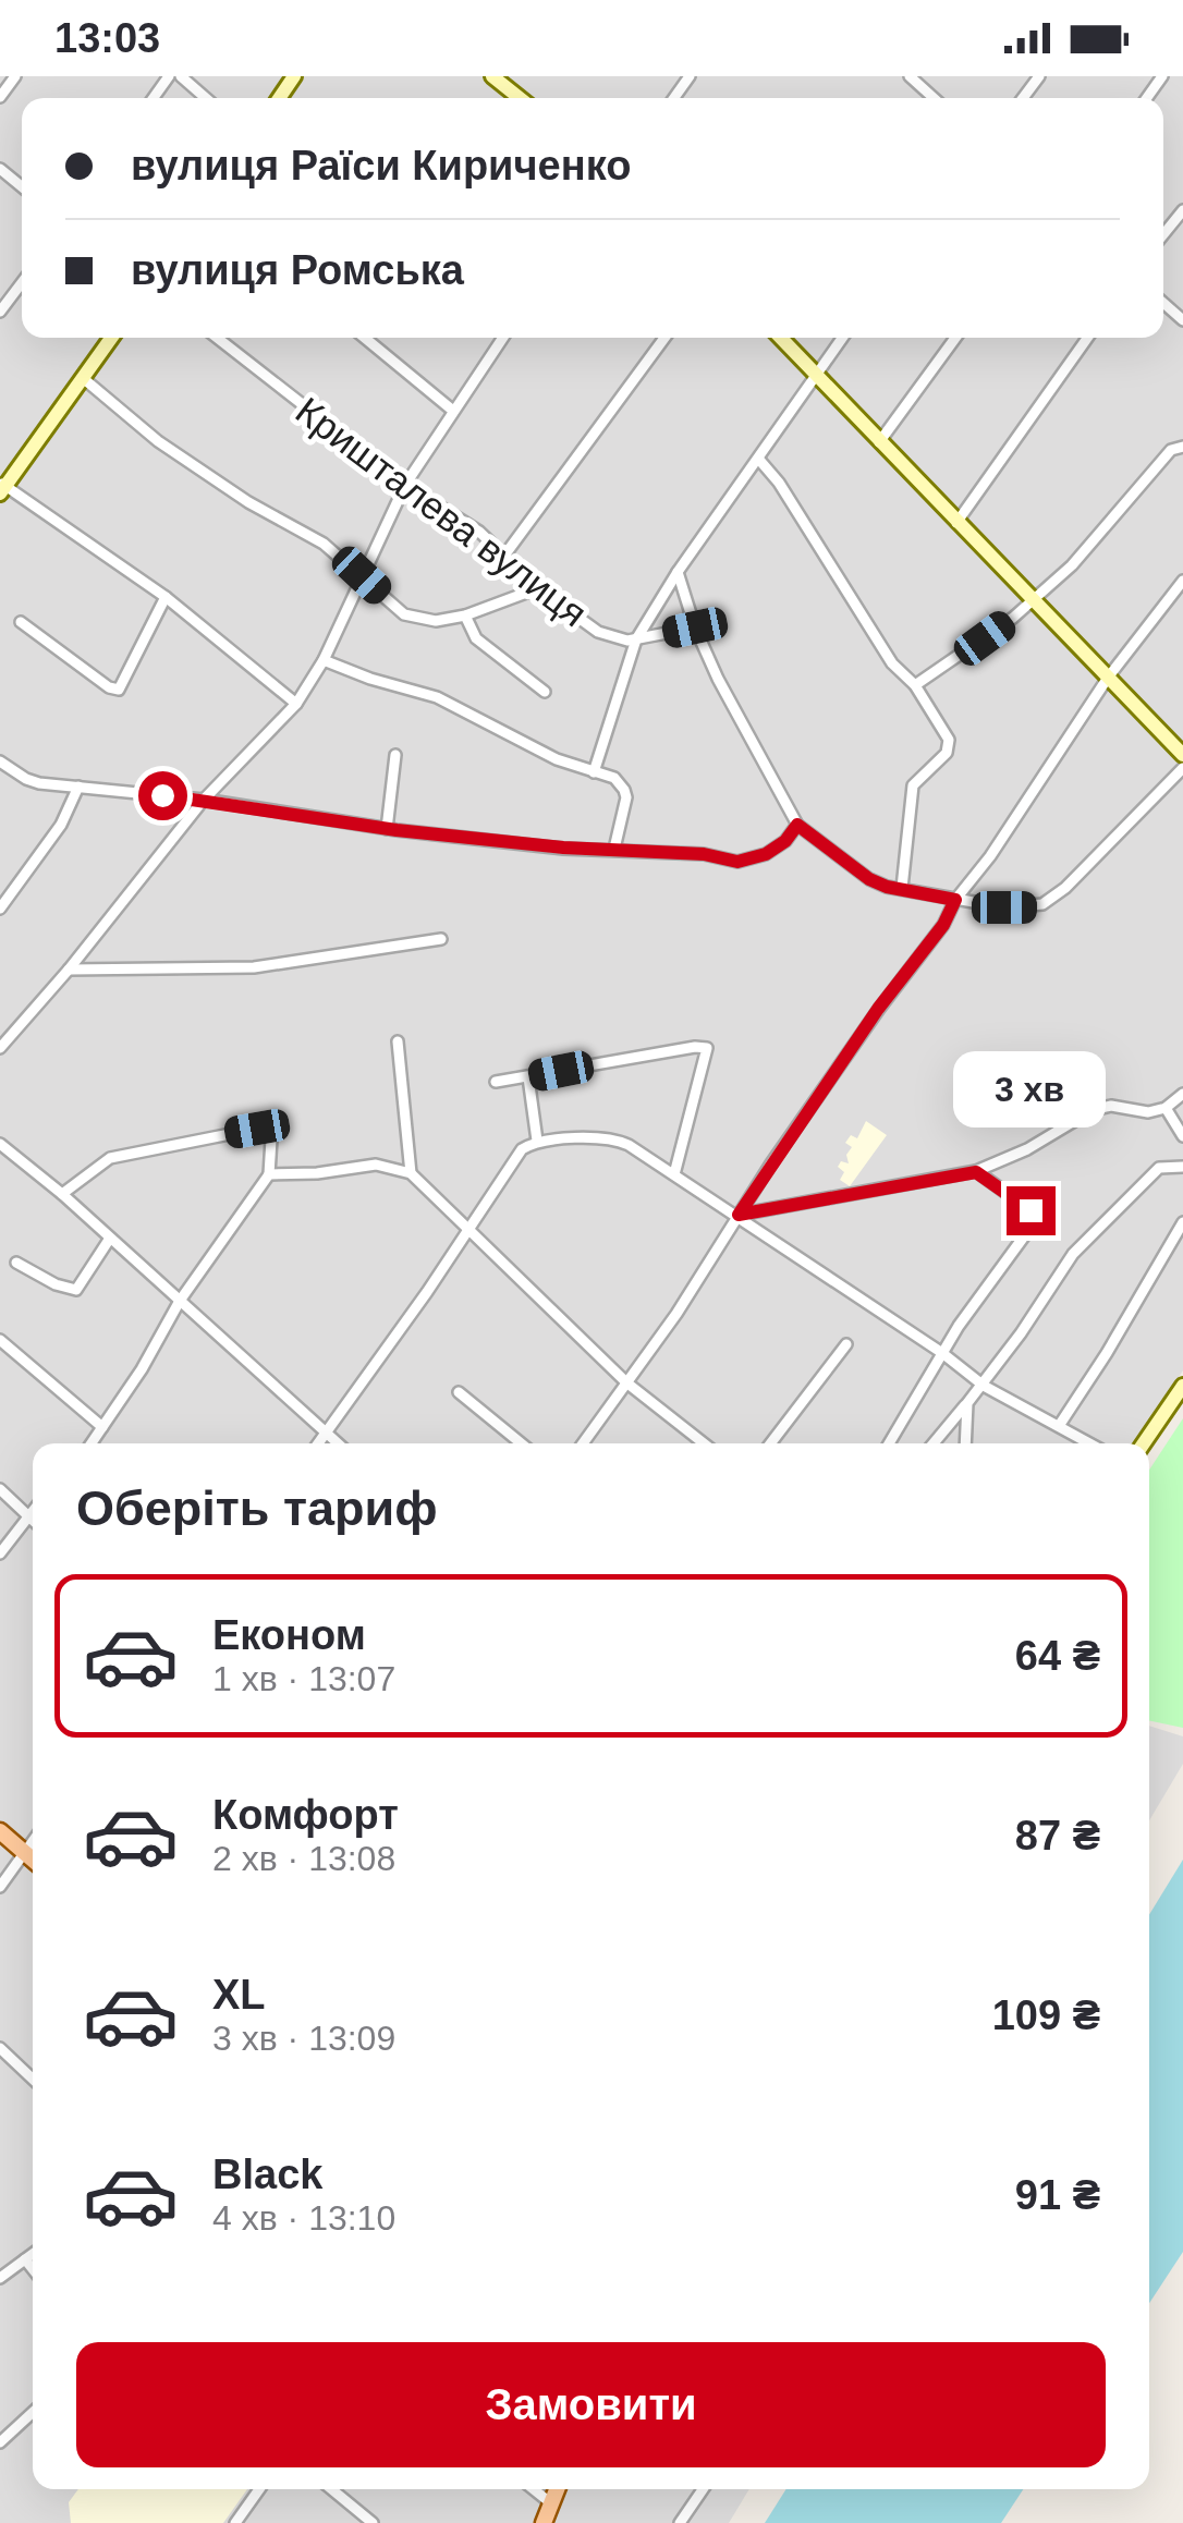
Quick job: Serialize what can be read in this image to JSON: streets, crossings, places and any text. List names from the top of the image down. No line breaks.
{"streets":{"street":["Кришталева вулиця"]},"page":{"status":"13:03","banner":["вулиця Раїси Кириченко","вулиця Ромська"],"bubble":"3 хв","heading":"Оберіть тариф","list":[{"name":"Економ","note":"1 хв · 13:07","value":"64 ₴"},{"name":"Комфорт","note":"2 хв · 13:08","value":"87 ₴"},{"name":"XL","note":"3 хв · 13:09","value":"109 ₴"},{"name":"Black","note":"4 хв · 13:10","value":"91 ₴"}],"buttons":"Замовити"}}
